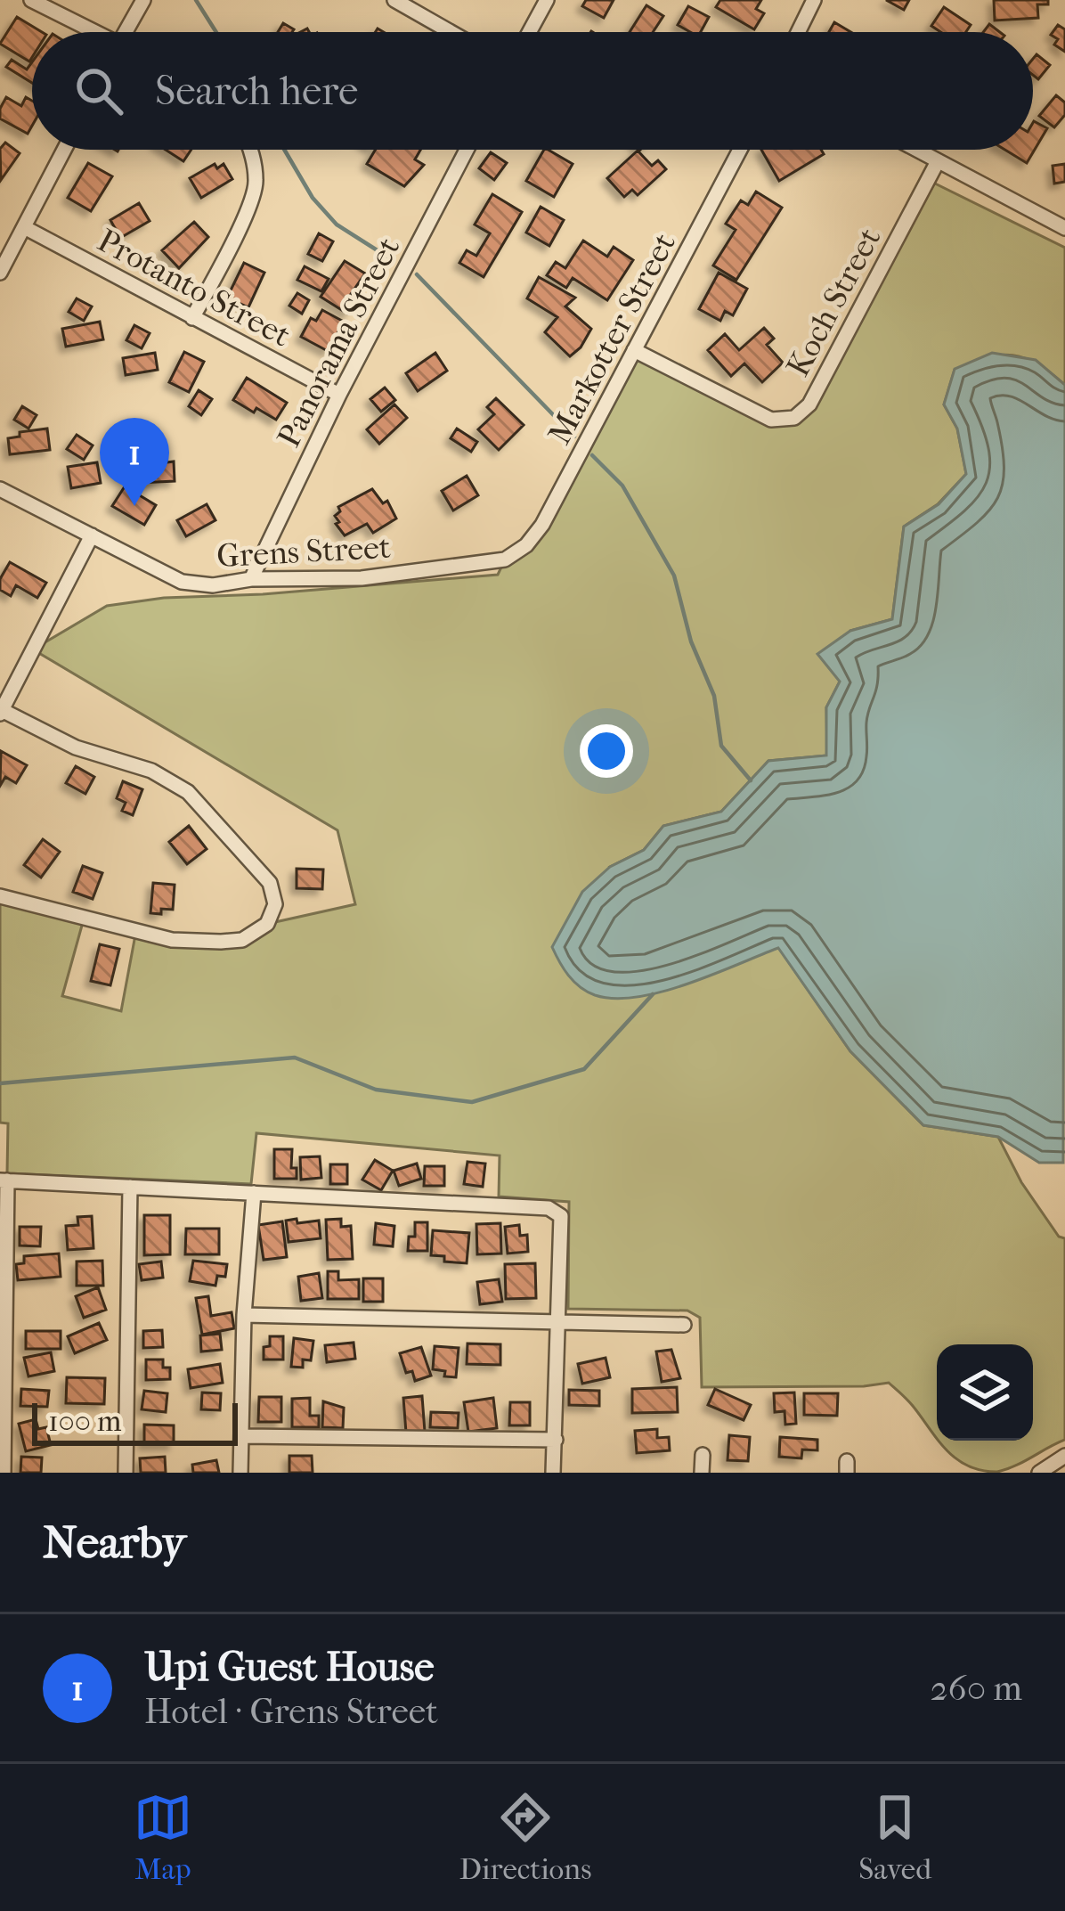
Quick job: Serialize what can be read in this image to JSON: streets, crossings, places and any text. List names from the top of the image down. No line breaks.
{"streets":{"street":["Protanto Street","Koch Street","Markotter Street","Panorama Street","Grens Street"]},"crossings":[["Protanto Street","Panorama Street"],["Koch Street","Markotter Street"],["Markotter Street","Grens Street"],["Panorama Street","Grens Street"]],"scale_bar":"100 m","page":{"search":"Search here","pins":"1","scale":"100 m","heading":"Nearby","list":[{"mark":"1","name":"Upi Guest House","note":"Hotel · Grens Street","value":"260 m"}],"nav":["Map","Directions","Saved"]}}
